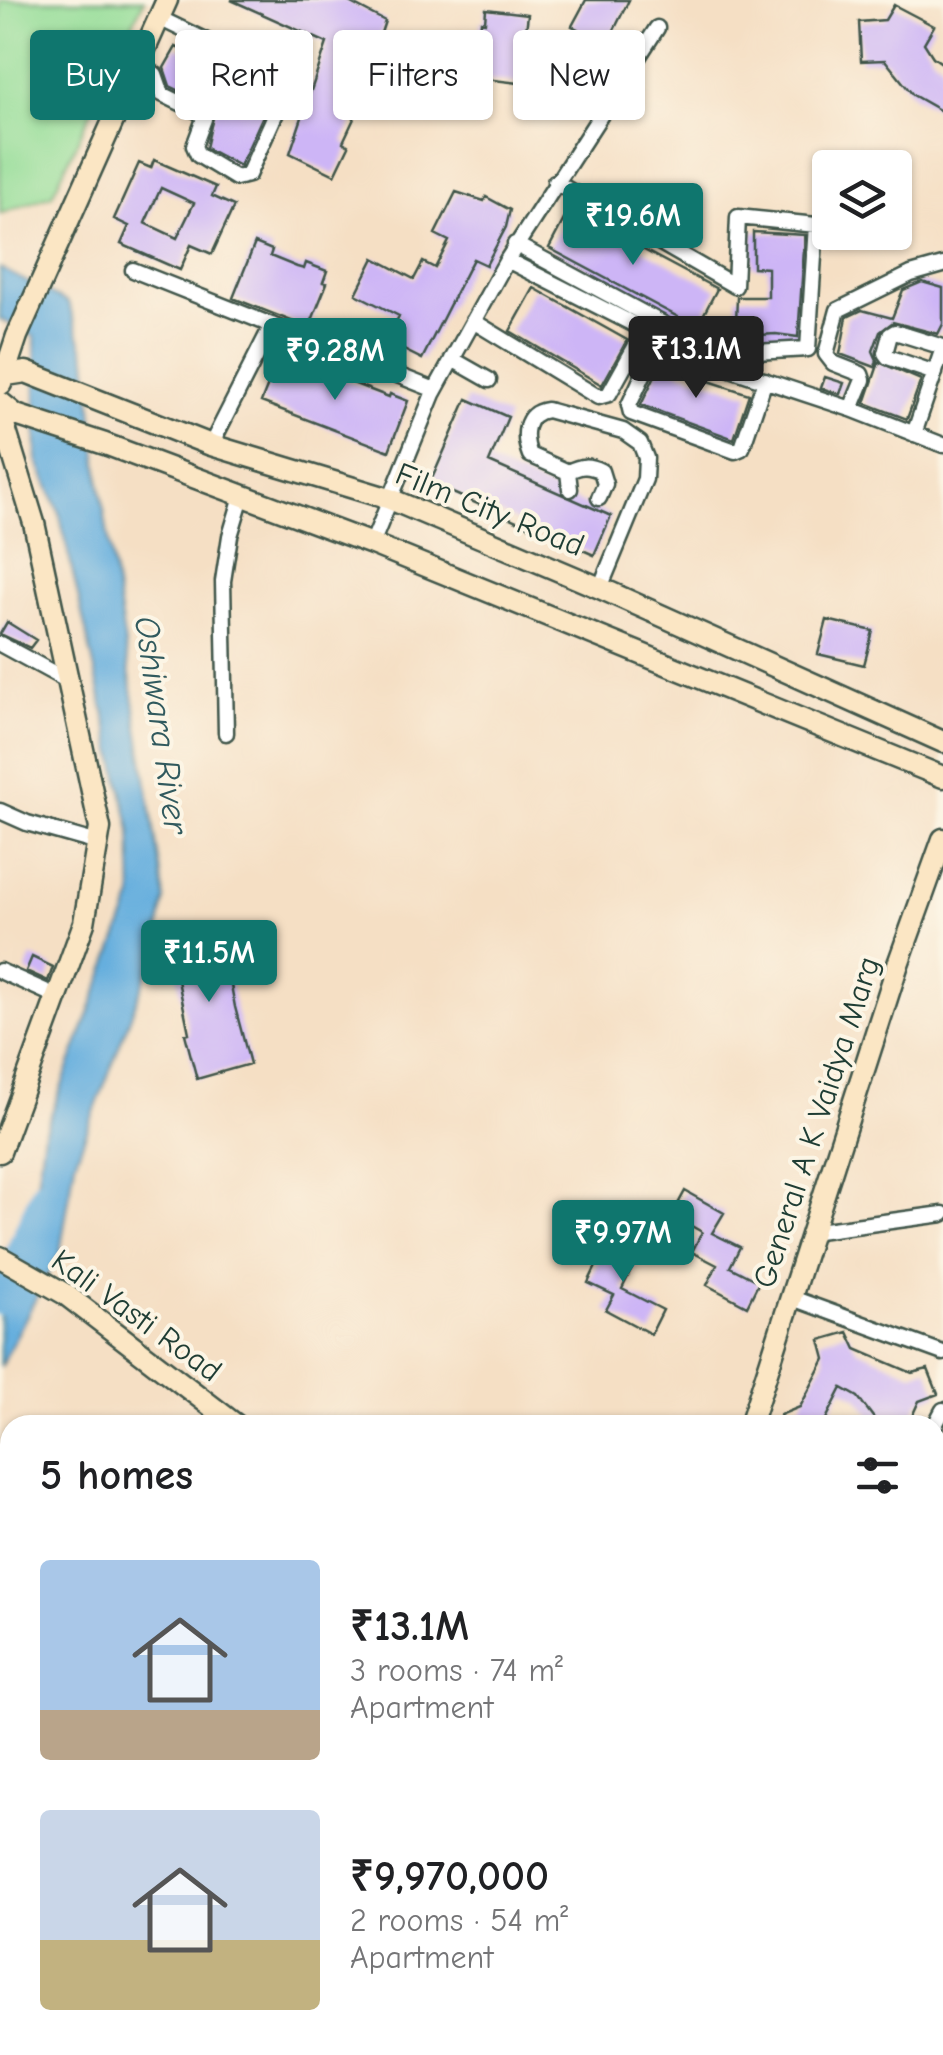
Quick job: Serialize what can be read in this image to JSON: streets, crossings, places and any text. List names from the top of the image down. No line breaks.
{"streets":{"street":["Film City Road","General A K Vaidya Marg","Kali Vasti Road"]},"water":["Oshiwara River"],"page":{"chip":["Buy","Rent","Filters","New"],"price":["₹19.6M","₹13.1M","₹9.28M","₹11.5M","₹9.97M"],"heading":"5 homes","list":[{"name":"₹13.1M","note":"3 rooms · 74 m² · Apartment"},{"name":"₹9,970,000","note":"2 rooms · 54 m² · Apartment"}]}}
